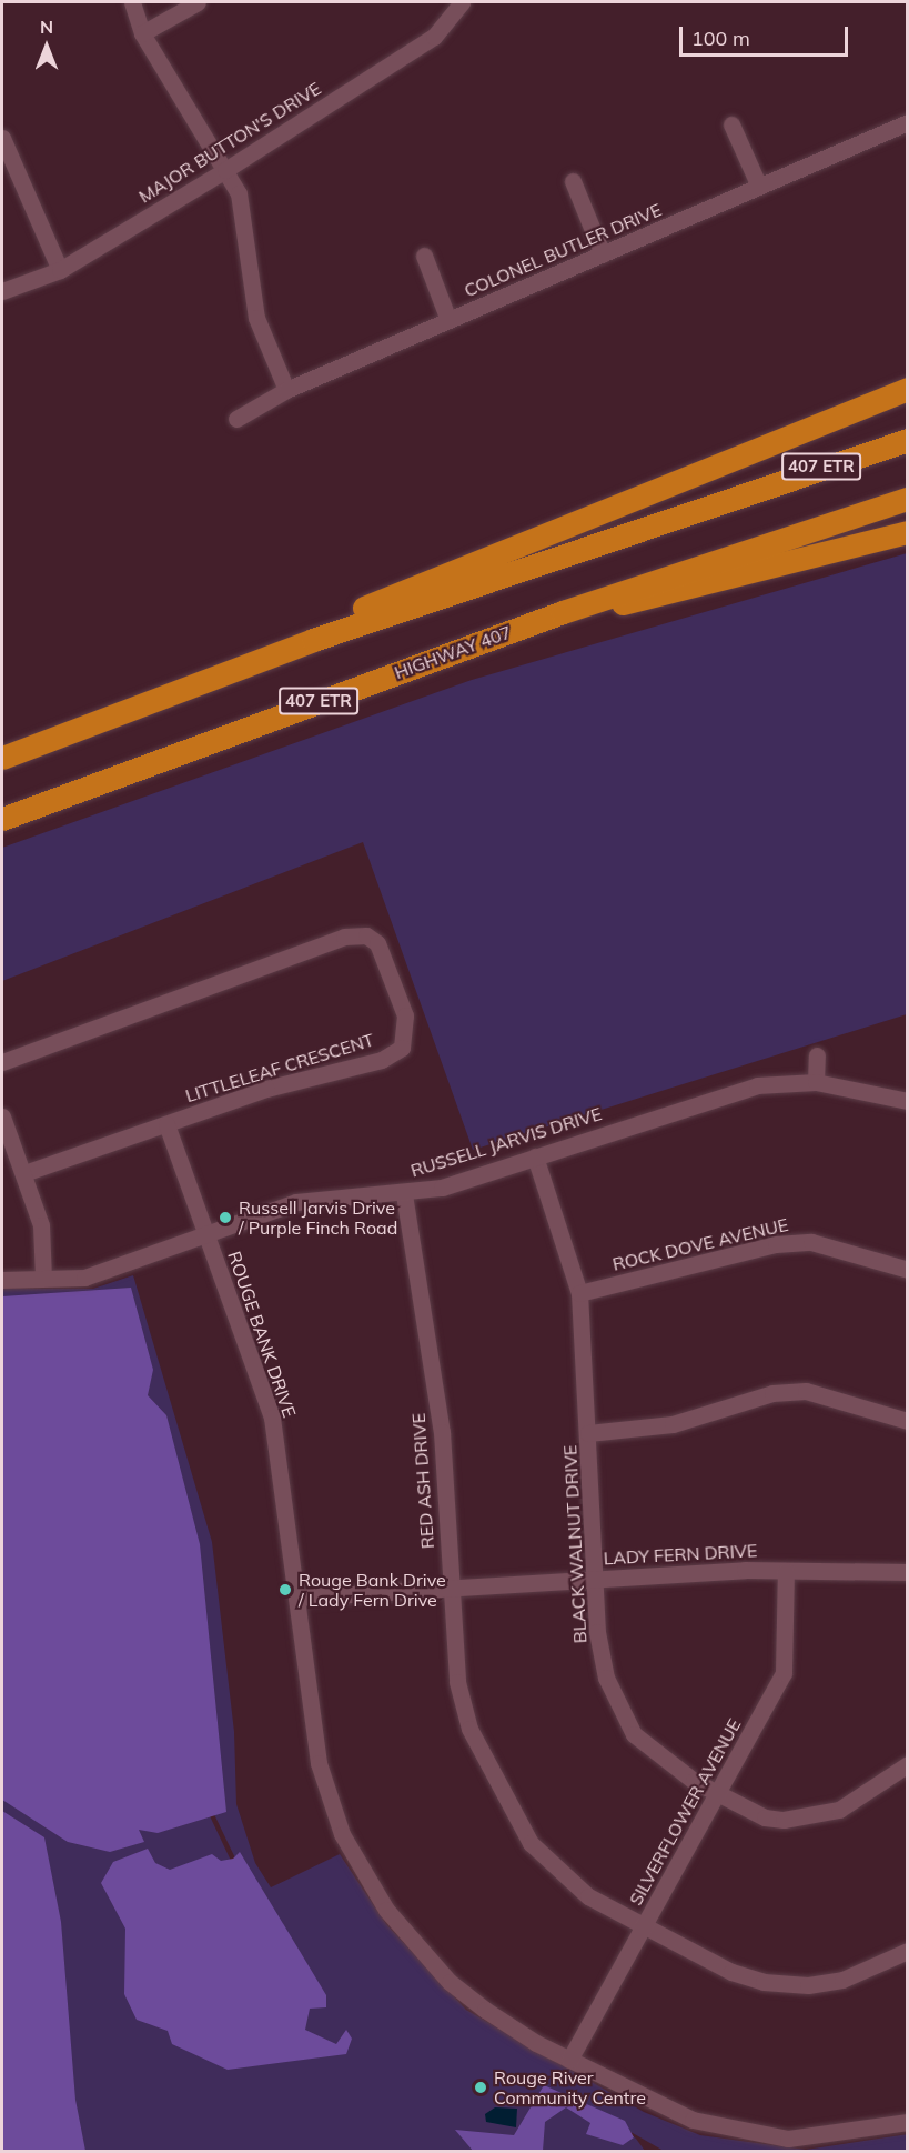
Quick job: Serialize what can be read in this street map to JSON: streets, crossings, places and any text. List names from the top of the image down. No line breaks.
{"streets":{"highway":["407 ETR","HIGHWAY 407"],"street":["MAJOR BUTTON'S DRIVE","COLONEL BUTLER DRIVE","LITTLELEAF CRESCENT","RUSSELL JARVIS DRIVE","ROCK DOVE AVENUE","ROUGE BANK DRIVE","RED ASH DRIVE","BLACK WALNUT DRIVE","LADY FERN DRIVE","SILVERFLOWER AVENUE"]},"crossings":[["LITTLELEAF CRESCENT","ROUGE BANK DRIVE"],["RUSSELL JARVIS DRIVE","ROUGE BANK DRIVE"],["RUSSELL JARVIS DRIVE","RED ASH DRIVE"],["RUSSELL JARVIS DRIVE","BLACK WALNUT DRIVE"],["ROCK DOVE AVENUE","BLACK WALNUT DRIVE"],["ROUGE BANK DRIVE","LADY FERN DRIVE"],["ROUGE BANK DRIVE","SILVERFLOWER AVENUE"],["RED ASH DRIVE","LADY FERN DRIVE"],["RED ASH DRIVE","SILVERFLOWER AVENUE"],["BLACK WALNUT DRIVE","LADY FERN DRIVE"],["BLACK WALNUT DRIVE","SILVERFLOWER AVENUE"],["LADY FERN DRIVE","SILVERFLOWER AVENUE"]],"places":["Russell Jarvis Drive / Purple Finch Road","Rouge Bank Drive / Lady Fern Drive","Rouge River Community Centre"],"scale_bar":"100 m","north":"top"}
